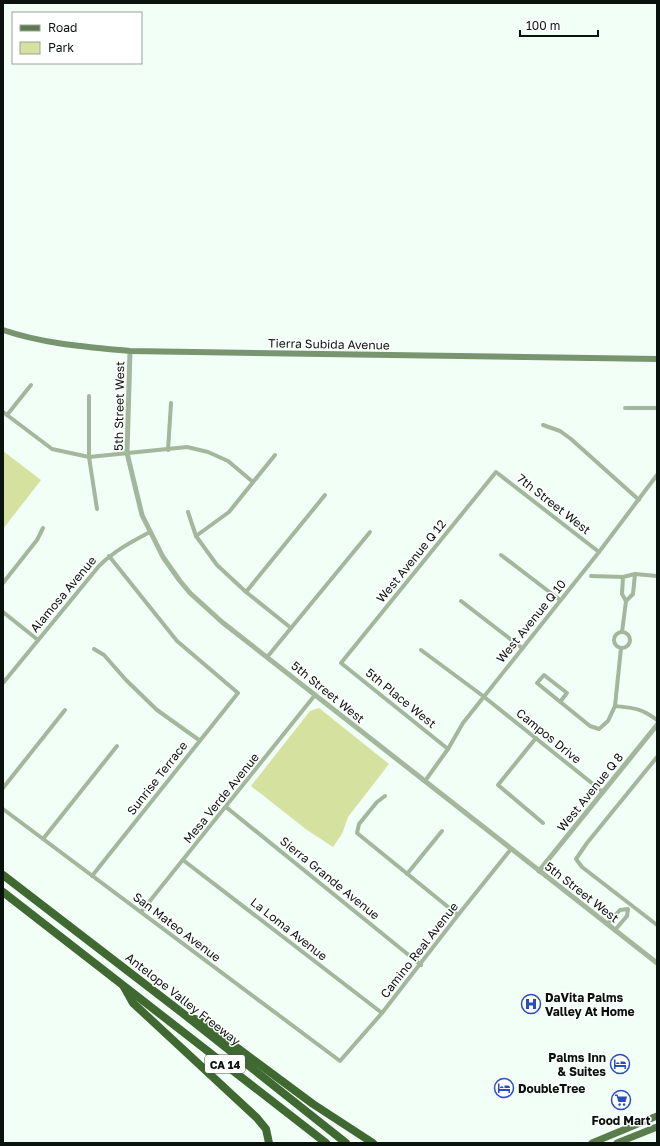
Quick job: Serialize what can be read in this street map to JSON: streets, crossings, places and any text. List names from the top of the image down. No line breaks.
{"streets":{"highway":["Antelope Valley Freeway","CA 14"],"main road":["Tierra Subida Avenue"],"street":["5th Street West","7th Street West","West Avenue Q 12","Alamosa Avenue","West Avenue Q 10","5th Place West","Campos Drive","Sunrise Terrace","West Avenue Q 8","Mesa Verde Avenue","Sierra Grande Avenue","San Mateo Avenue","La Loma Avenue","Camino Real Avenue"]},"crossings":[["Tierra Subida Avenue","5th Street West"],["5th Street West","Alamosa Avenue"],["5th Street West","West Avenue Q 10"],["5th Street West","West Avenue Q 8"],["5th Street West","Mesa Verde Avenue"],["5th Street West","Camino Real Avenue"],["7th Street West","West Avenue Q 12"],["7th Street West","West Avenue Q 10"],["West Avenue Q 12","5th Place West"],["Alamosa Avenue","Sunrise Terrace"],["West Avenue Q 10","5th Place West"],["West Avenue Q 10","Campos Drive"],["Campos Drive","West Avenue Q 8"],["Sunrise Terrace","San Mateo Avenue"],["Mesa Verde Avenue","Sierra Grande Avenue"],["Mesa Verde Avenue","San Mateo Avenue"],["Mesa Verde Avenue","La Loma Avenue"],["Sierra Grande Avenue","Camino Real Avenue"],["San Mateo Avenue","Camino Real Avenue"],["La Loma Avenue","Camino Real Avenue"]],"places":{"hospital":["DaVita Palms Valley At Home"],"hotel":["Palms Inn & Suites","DoubleTree"],"supermarket":["Food Mart"]},"legend":["Road","Park"],"scale_bar":"100 m"}
